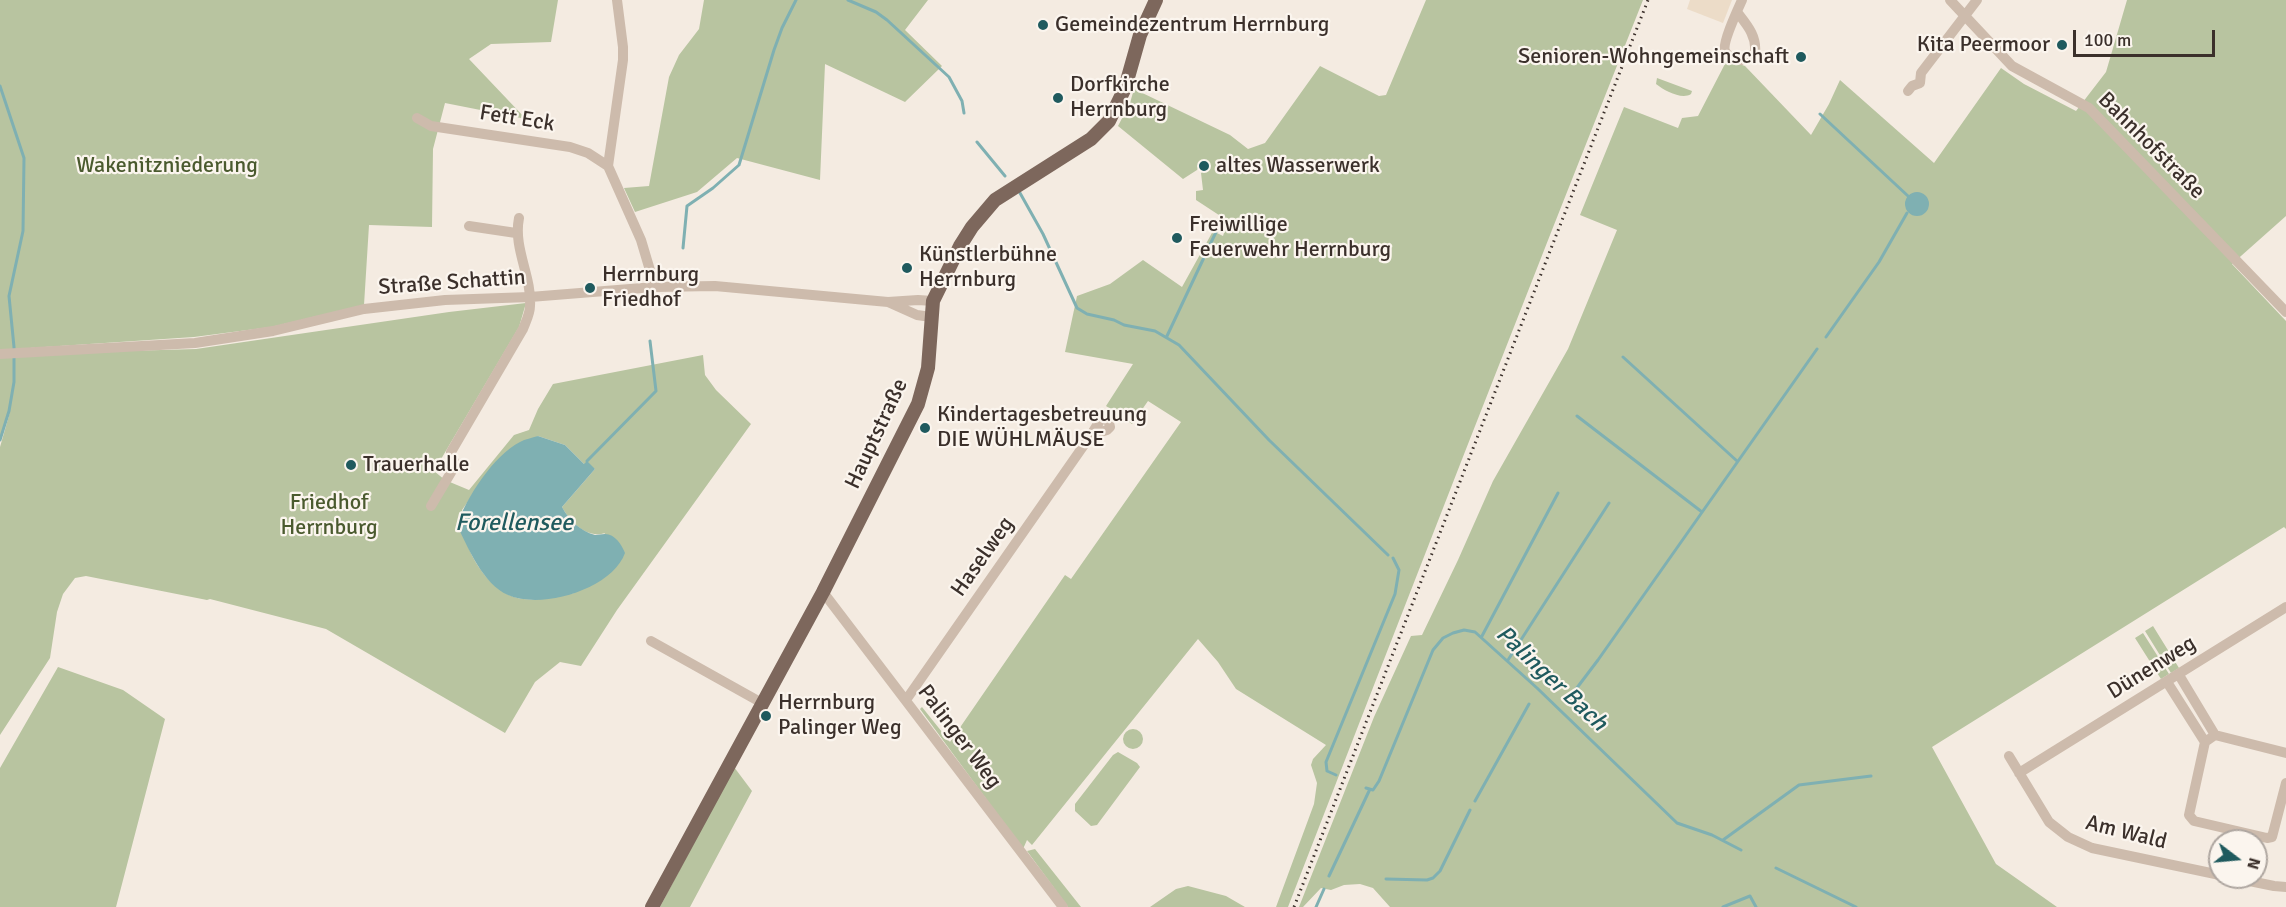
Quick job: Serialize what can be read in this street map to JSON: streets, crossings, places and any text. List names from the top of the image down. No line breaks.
{"streets":{"main road":["Hauptstraße"],"street":["Fett Eck","Bahnhofstraße","Straße Schattin","Haselweg","Dünenweg","Palinger Weg","Am Wald"]},"crossings":[["Straße Schattin","Hauptstraße"],["Hauptstraße","Palinger Weg"],["Haselweg","Palinger Weg"],["Dünenweg","Am Wald"]],"water":["Forellensee","Palinger Bach"],"parks":["Wakenitzniederung","Friedhof Herrnburg"],"places":["Gemeindezentrum Herrnburg","Kita Peermoor","Senioren-Wohngemeinschaft","Dorfkirche Herrnburg","altes Wasserwerk","Freiwillige Feuerwehr Herrnburg","Künstlerbühne Herrnburg","Herrnburg Friedhof","Kindertagesbetreuung DIE WÜHLMÄUSE","Trauerhalle","Herrnburg Palinger Weg"],"scale_bar":"100 m","north":"right"}
